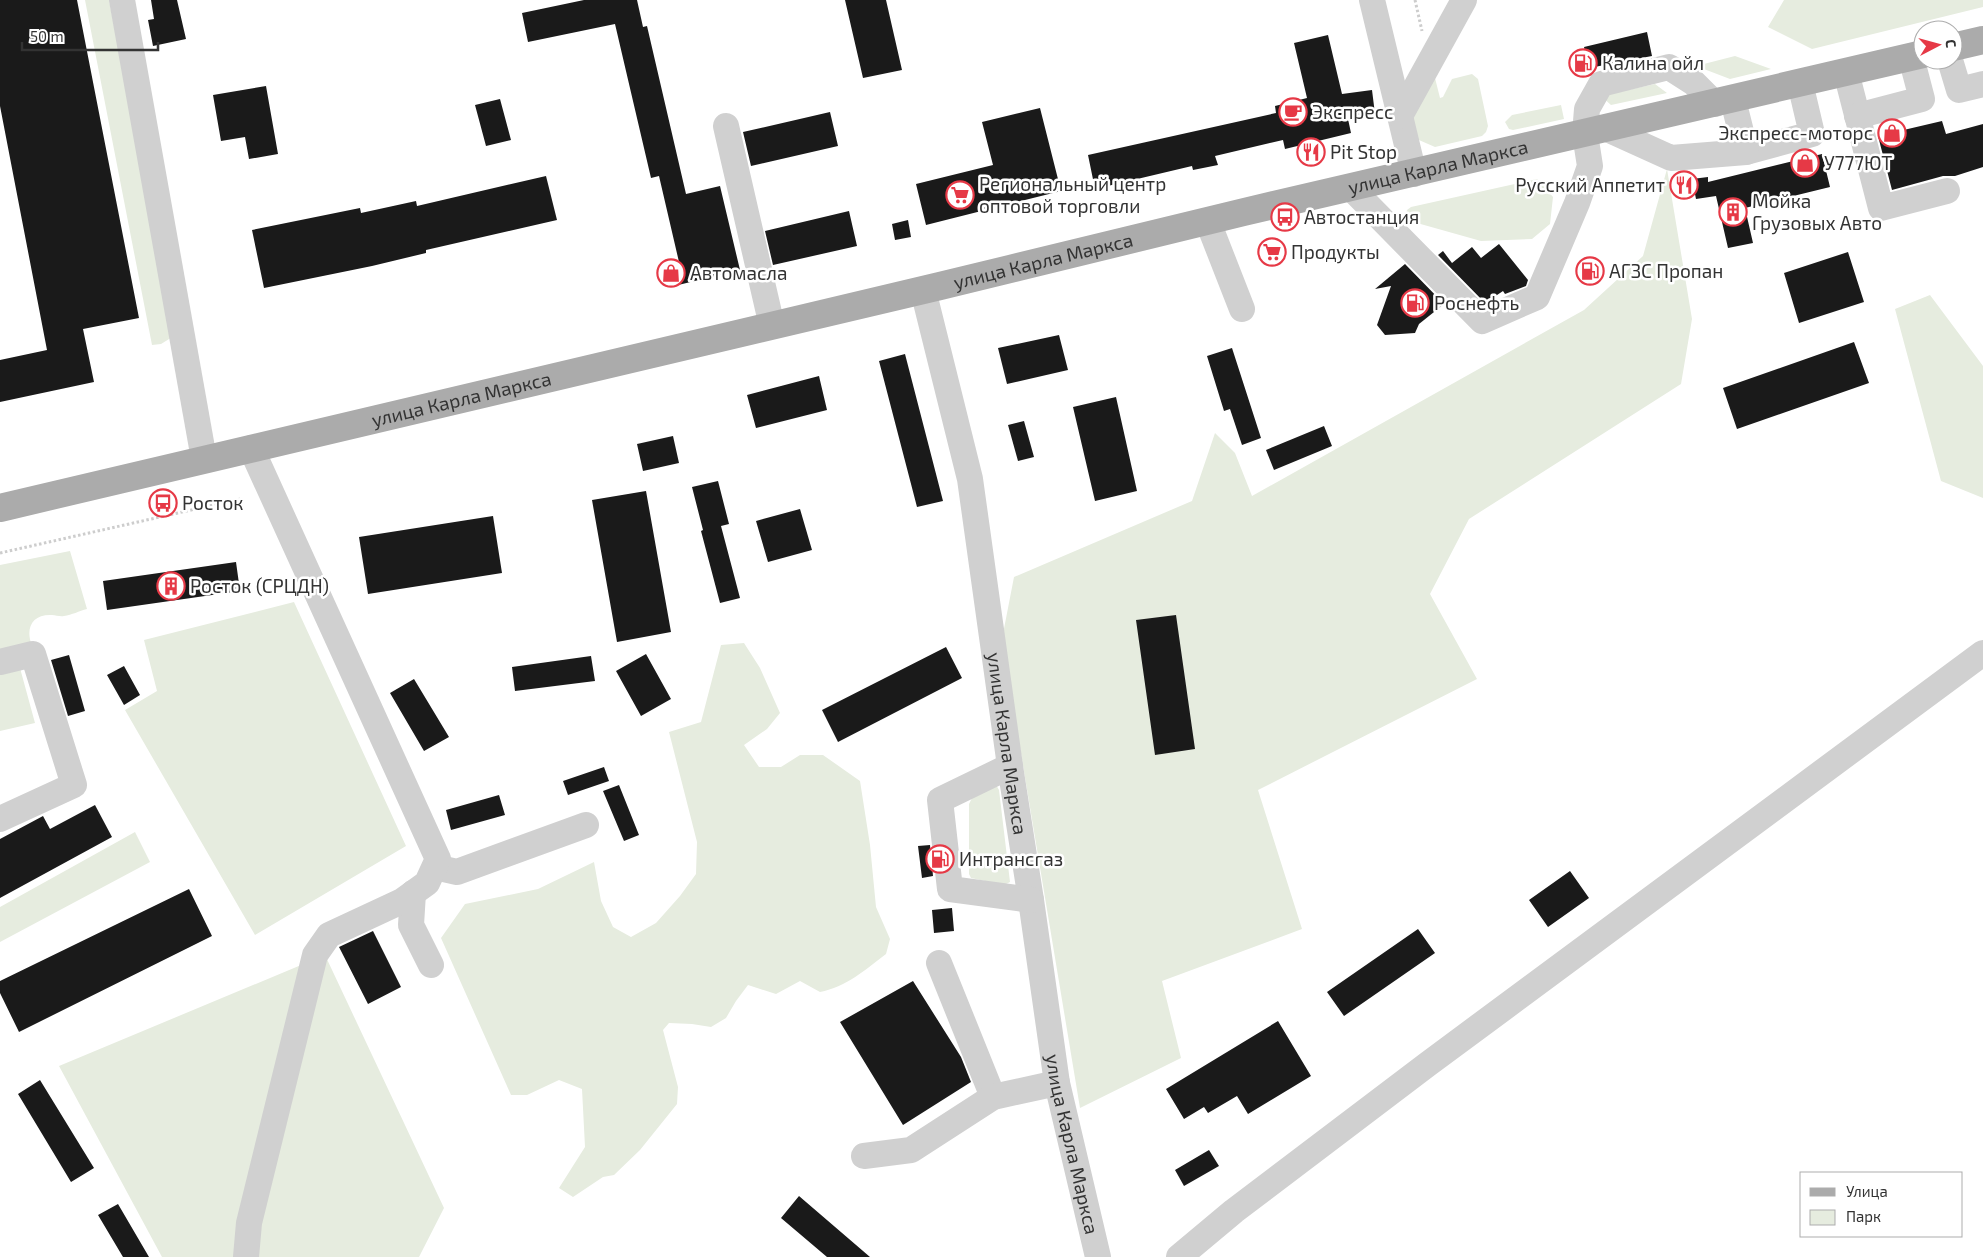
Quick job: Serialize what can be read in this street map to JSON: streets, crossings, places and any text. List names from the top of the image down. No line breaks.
{"streets":{"main road":["улица Карла Маркса"]},"places":{"fuel station":["Калина ойл","АГЗС Пропан","Роснефть","Интрансгаз"],"cafe":["Экспресс"],"shop":["Экспресс-моторс","У777ЮТ","Автомасла"],"restaurant":["Pit Stop","Русский Аппетит"],"supermarket":["Региональный центр оптовой торговли","Продукты"],"building":["Мойка Грузовых Авто","Росток (СРЦДН)"],"bus stop":["Автостанция","Росток"]},"legend":["Улица","Парк"],"scale_bar":"50 m","north":"right"}
